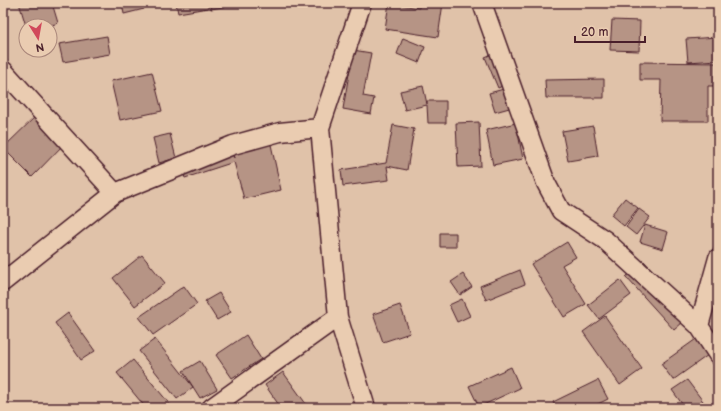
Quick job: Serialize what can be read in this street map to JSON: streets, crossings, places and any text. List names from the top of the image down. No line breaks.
{"scale_bar":"20 m","north":"bottom"}
